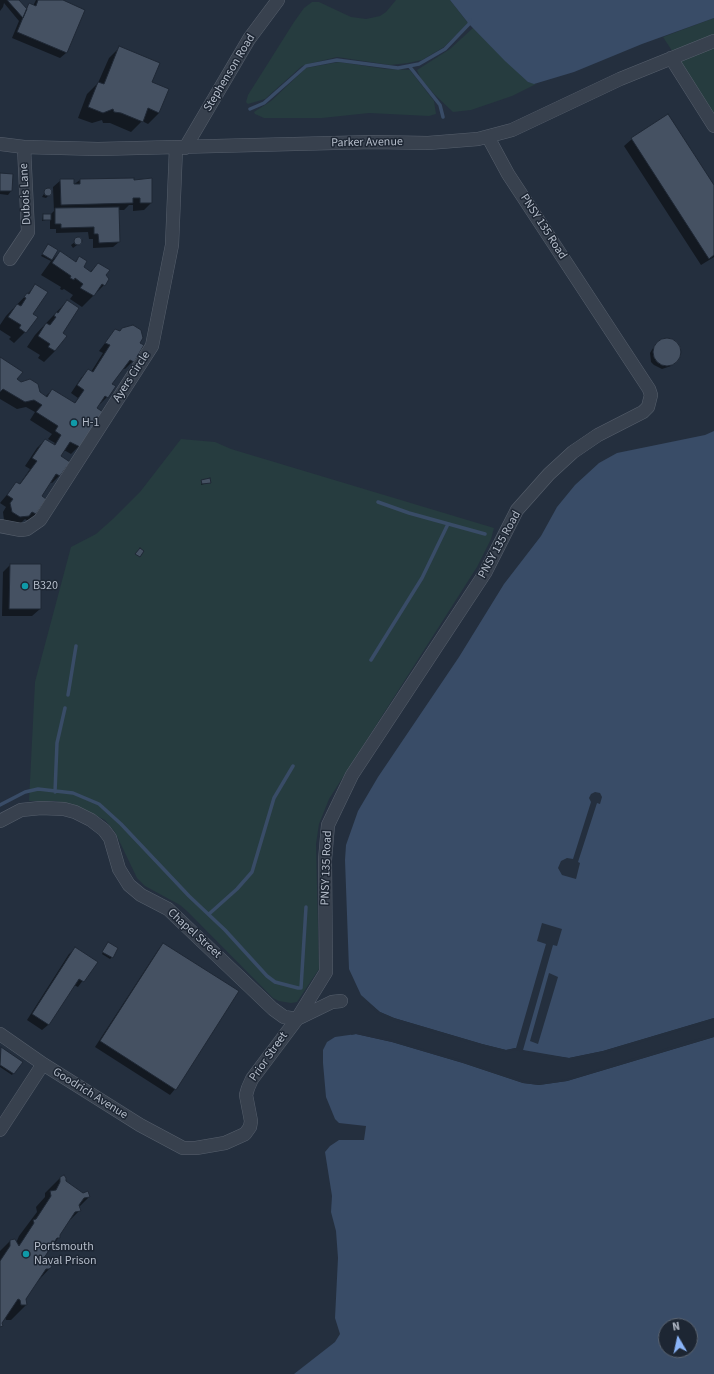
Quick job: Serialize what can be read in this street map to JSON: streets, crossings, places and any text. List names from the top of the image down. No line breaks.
{"streets":{"street":["Stephenson Road","Parker Avenue","Dubois Lane","PNSY 135 Road","Ayers Circle","Chapel Street","Prior Street","Goodrich Avenue"]},"crossings":[["Stephenson Road","Parker Avenue"],["Stephenson Road","Ayers Circle"],["Parker Avenue","Dubois Lane"],["Parker Avenue","PNSY 135 Road"],["Parker Avenue","Ayers Circle"],["PNSY 135 Road","Prior Street"],["Chapel Street","Prior Street"],["Prior Street","Goodrich Avenue"]],"places":["H-1","B320","Portsmouth Naval Prison"],"north":"top"}
